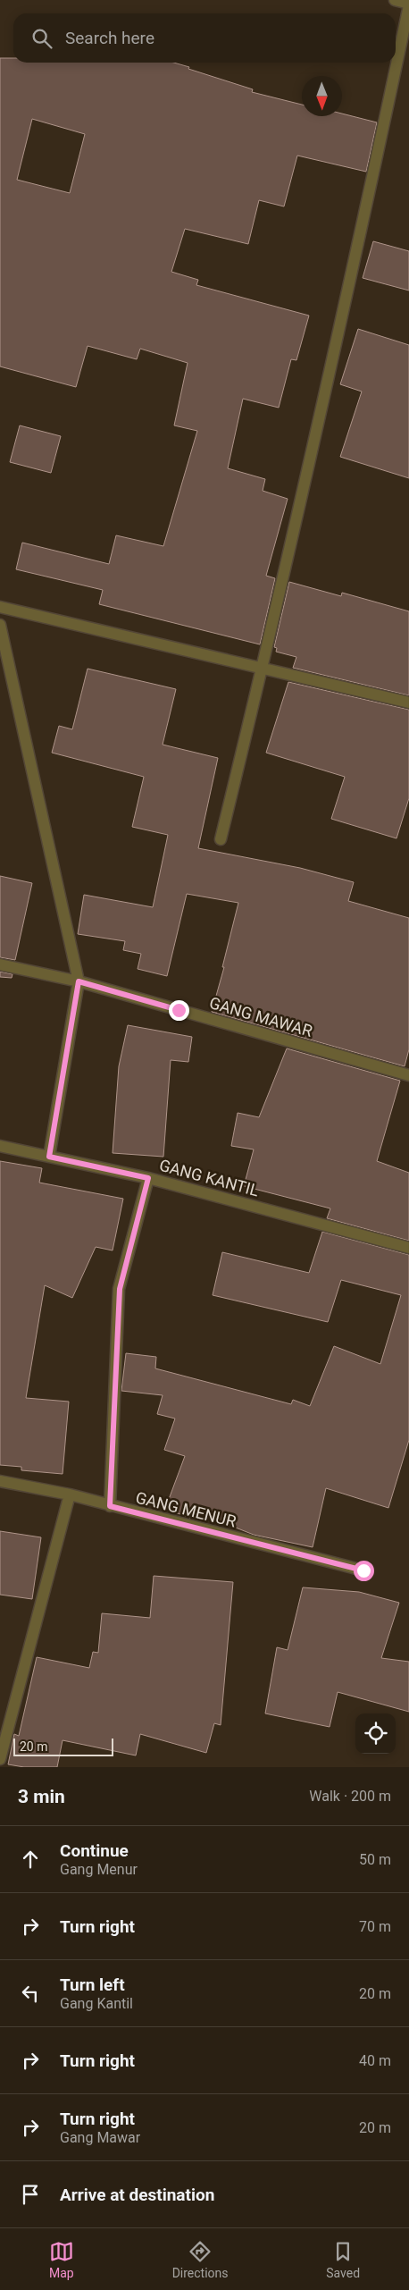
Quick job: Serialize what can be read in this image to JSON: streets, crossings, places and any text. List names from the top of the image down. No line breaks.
{"streets":{"street":["GANG MAWAR","GANG KANTIL","GANG MENUR"]},"scale_bar":"20 m","north":"bottom","page":{"search":"Search here","scale":"20 m","heading":["3 min","Walk · 200 m"],"list":[["Continue","Gang Menur","50 m"],["Turn right","70 m"],["Turn left","Gang Kantil","20 m"],["Turn right","40 m"],["Turn right","Gang Mawar","20 m"],"Arrive at destination"],"nav":["Map","Directions","Saved"]}}
